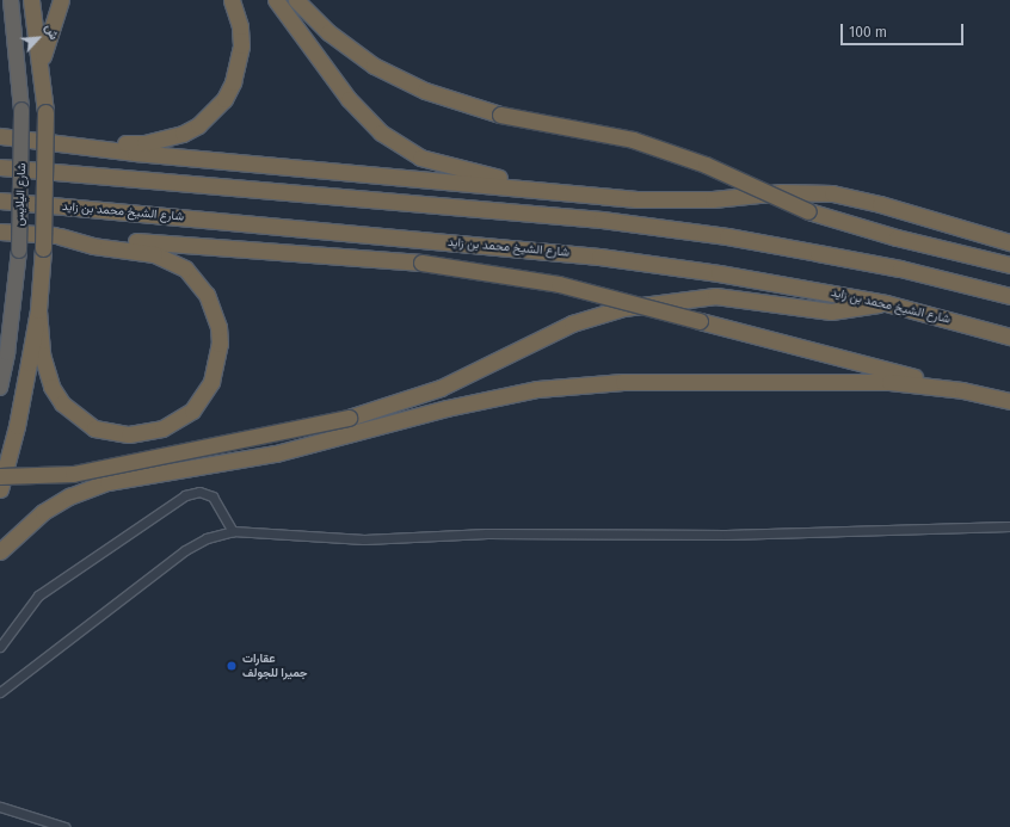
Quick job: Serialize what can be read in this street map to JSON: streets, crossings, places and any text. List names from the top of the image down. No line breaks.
{"streets":{"highway":["شارع اليلايس","شارع الشيخ محمد بن زايد"]},"places":["عقارات جميرا للجولف"],"scale_bar":"100 m","north":"top right"}
